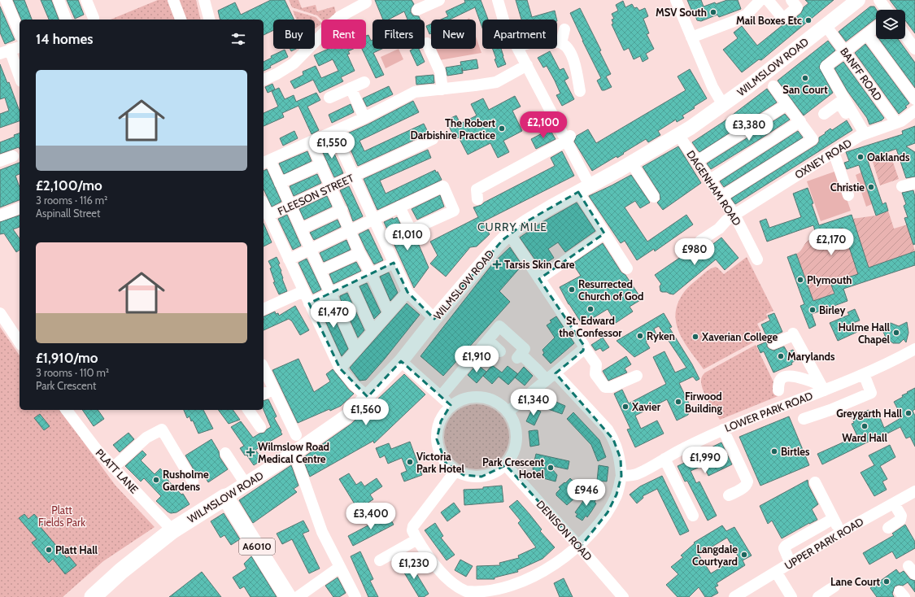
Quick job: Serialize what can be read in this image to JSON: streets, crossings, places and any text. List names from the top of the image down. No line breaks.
{"streets":{"highway":["WILMSLOW ROAD","A6010"],"street":["BANFF ROAD","OXNEY ROAD","DAGENHAM ROAD","FLEESON STREET","LOWER PARK ROAD","PLATT LANE","DENISON ROAD","UPPER PARK ROAD"]},"crossings":[["WILMSLOW ROAD","BANFF ROAD"],["WILMSLOW ROAD","DAGENHAM ROAD"],["WILMSLOW ROAD","PLATT LANE"],["WILMSLOW ROAD","A6010"],["BANFF ROAD","OXNEY ROAD"],["OXNEY ROAD","DAGENHAM ROAD"]],"districts":["CURRY MILE"],"parks":["Platt Fields Park"],"places":{"other":["MSV South","Mail Boxes Etc","San Court","The Robert Darbishire Practice","Oaklands","Christie","Plymouth","Resurrected Church of God","St. Edward the Confessor","Birley","Hulme Hall Chapel","Ryken","Xaverian College","Marylands","Firwood Building","Xavier","Greygarth Hall","Ward Hall","Birtles","Victoria Park Hotel","Park Crescent Hotel","Rusholme Gardens","Platt Hall","Langdale Courtyard","Lane Court"],"health":["Tarsis Skin Care","Wilmslow Road Medical Centre"]},"page":{"chip":["Buy","Rent","Filters","New","Apartment"],"heading":"14 homes","list":[{"name":"£2,100/mo","note":"3 rooms · 116 m² · Aspinall Street"},{"name":"£1,910/mo","note":"3 rooms · 110 m² · Park Crescent"}],"price":["£2,100","£3,380","£1,550","£1,010","£2,170","£980","£1,470","£1,910","£1,340","£1,560","£1,990","£946","£3,400","£1,230"]}}
